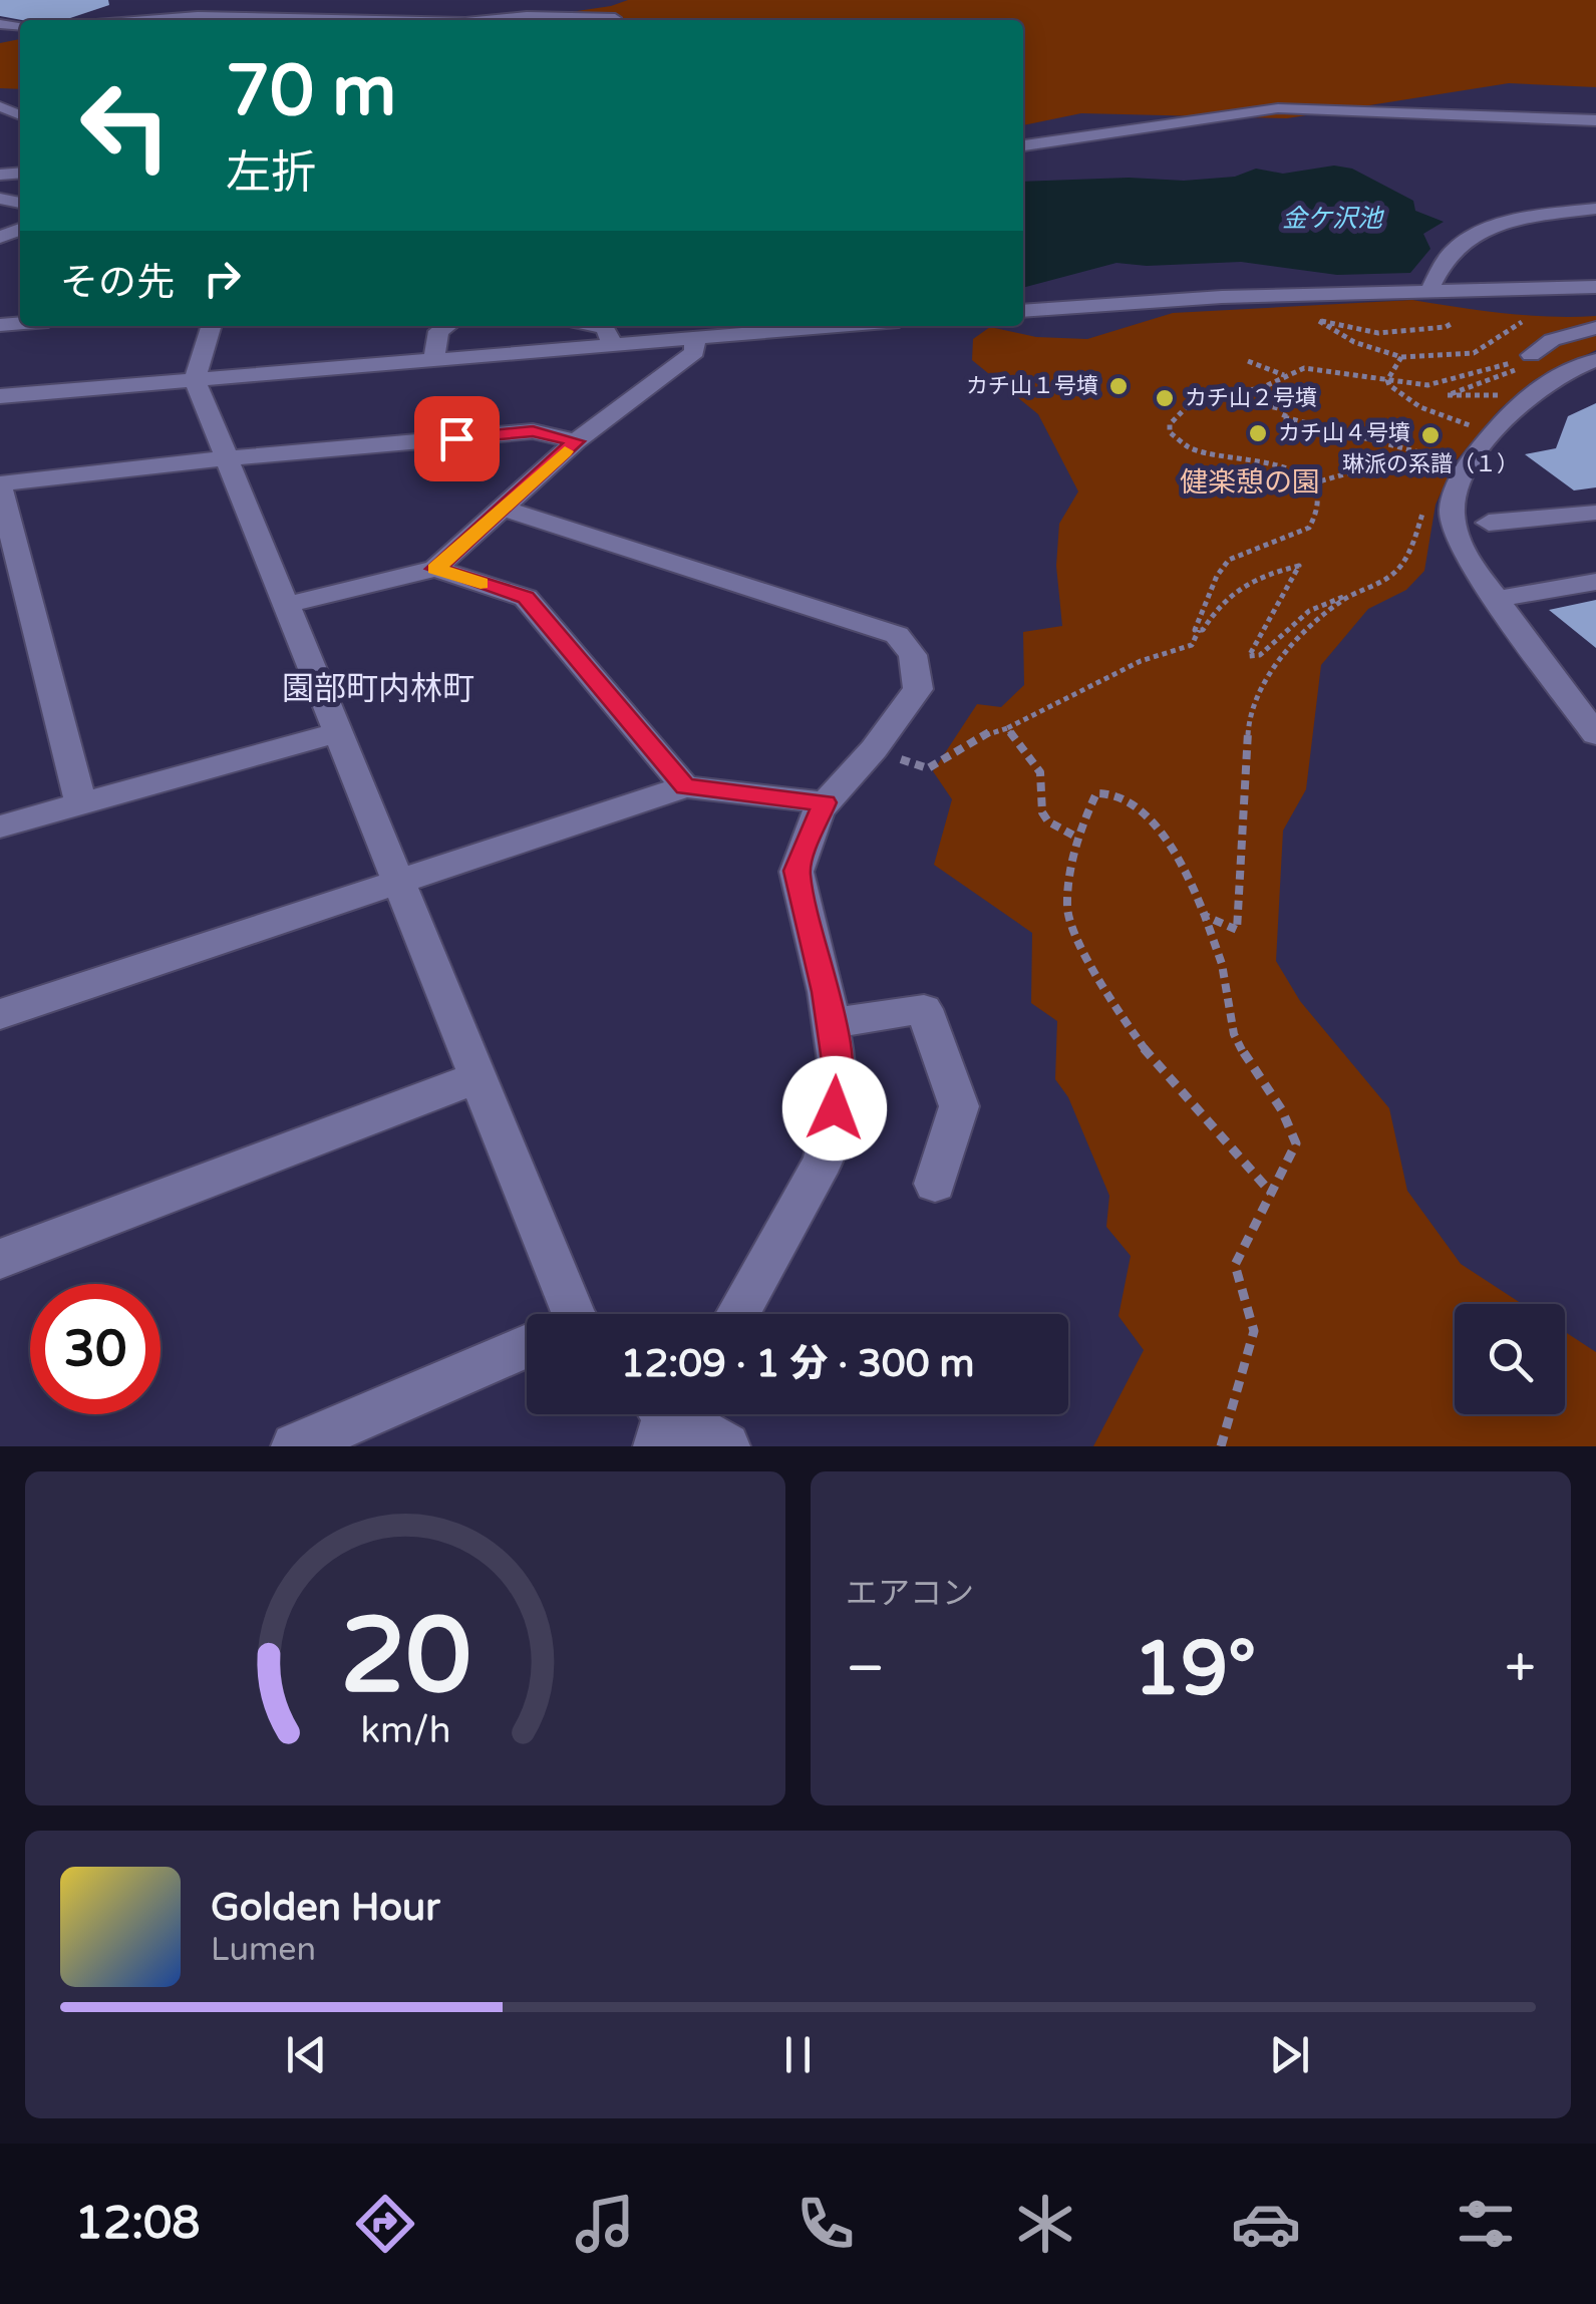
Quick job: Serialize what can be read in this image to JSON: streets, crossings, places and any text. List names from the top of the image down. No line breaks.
{"districts":["園部町内林町"],"water":["金ケ沢池"],"parks":["健楽憩の園"],"places":["カチ山１号墳","カチ山２号墳","カチ山４号墳","琳派の系譜（１）"],"page":{"turn":["70 m","左折"],"then":"その先","limit":"30","trip":"12:09 · 1 分 · 300 m","tile":"エアコン","heat":["−","19°","+"],"song":["Golden Hour","Lumen"],"tabs":"12:08","gauge":["20","km/h"]}}
